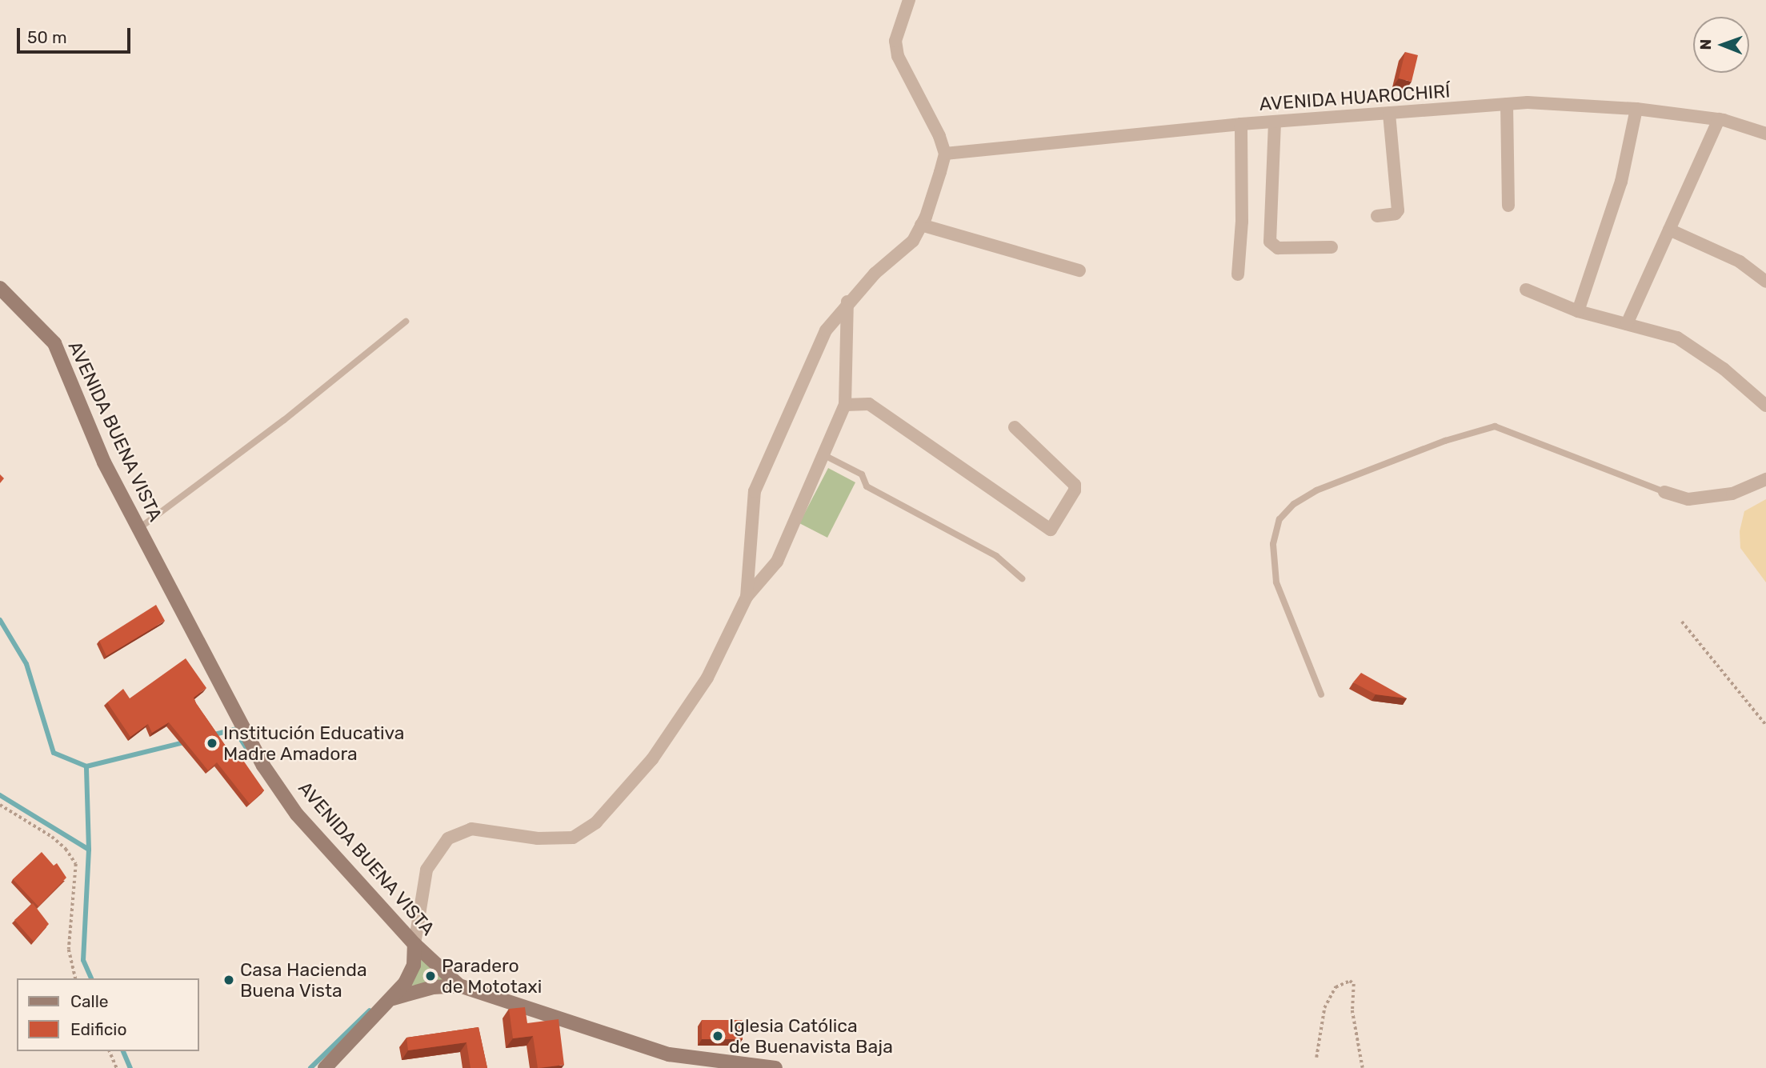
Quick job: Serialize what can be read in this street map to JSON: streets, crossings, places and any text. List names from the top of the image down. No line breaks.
{"streets":{"street":["AVENIDA HUAROCHIRÍ","AVENIDA BUENA VISTA"]},"places":["Institución Educativa Madre Amadora","Paradero de Mototaxi","Casa Hacienda Buena Vista","Iglesia Católica de Buenavista Baja"],"legend":["Calle","Edificio"],"scale_bar":"50 m","north":"left"}
